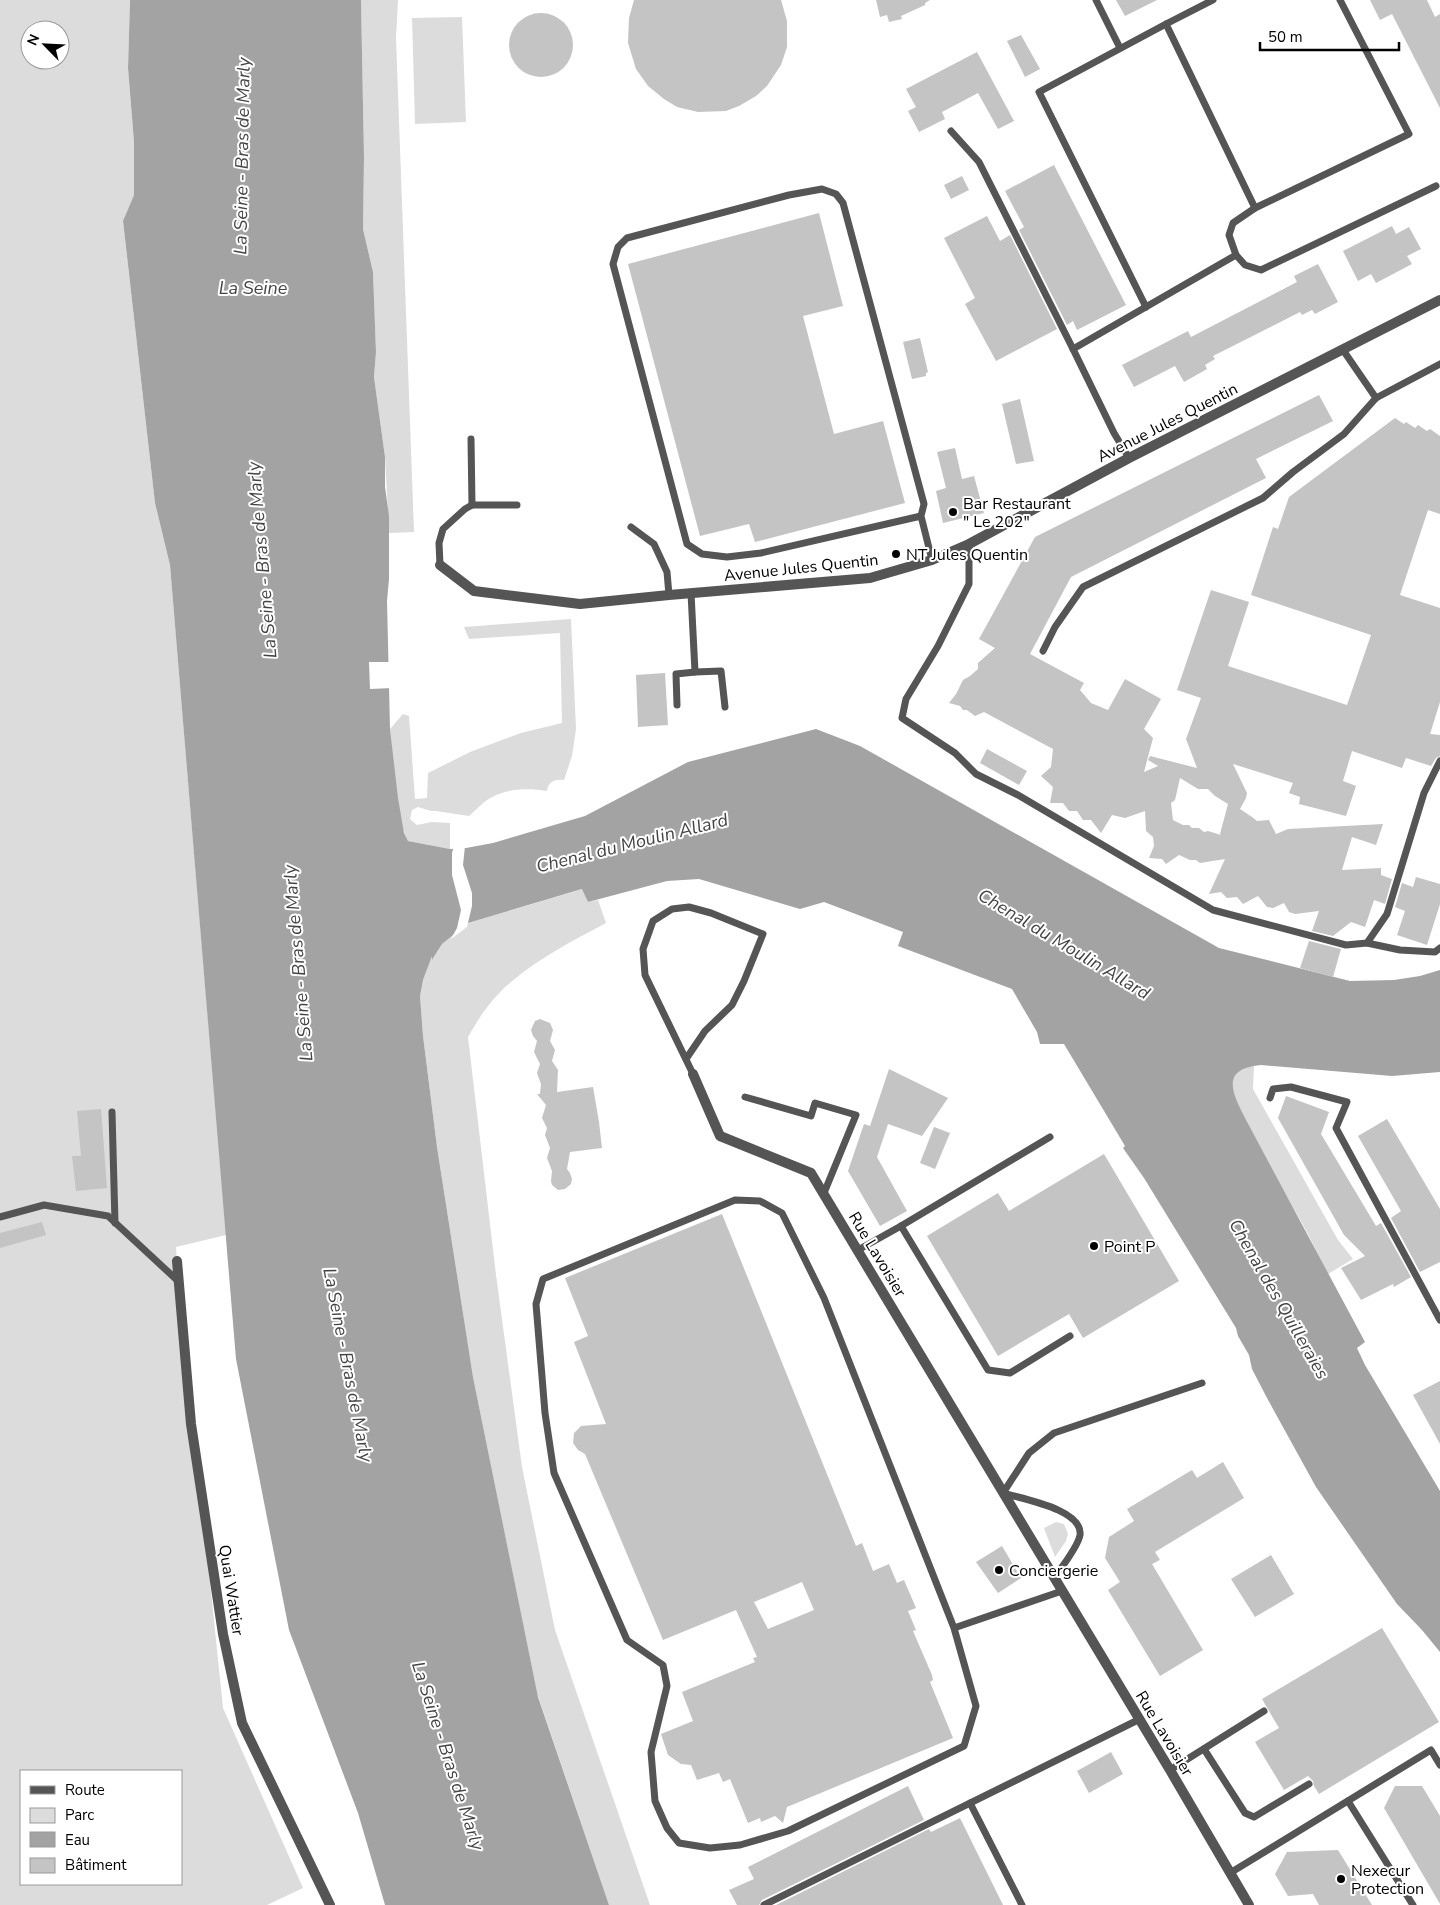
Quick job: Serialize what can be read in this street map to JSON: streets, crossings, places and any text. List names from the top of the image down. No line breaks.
{"streets":{"street":["Avenue Jules Quentin","Rue Lavoisier","Quai Wattier"]},"water":["La Seine - Bras de Marly","La Seine","Chenal du Moulin Allard","Chenal des Quilleraies"],"places":["Bar Restaurant \" Le 202\"","NT Jules Quentin","Point P","Conciergerie","Nexecur Protection"],"legend":["Route","Parc","Eau","Bâtiment"],"scale_bar":"50 m","north":"top left"}
